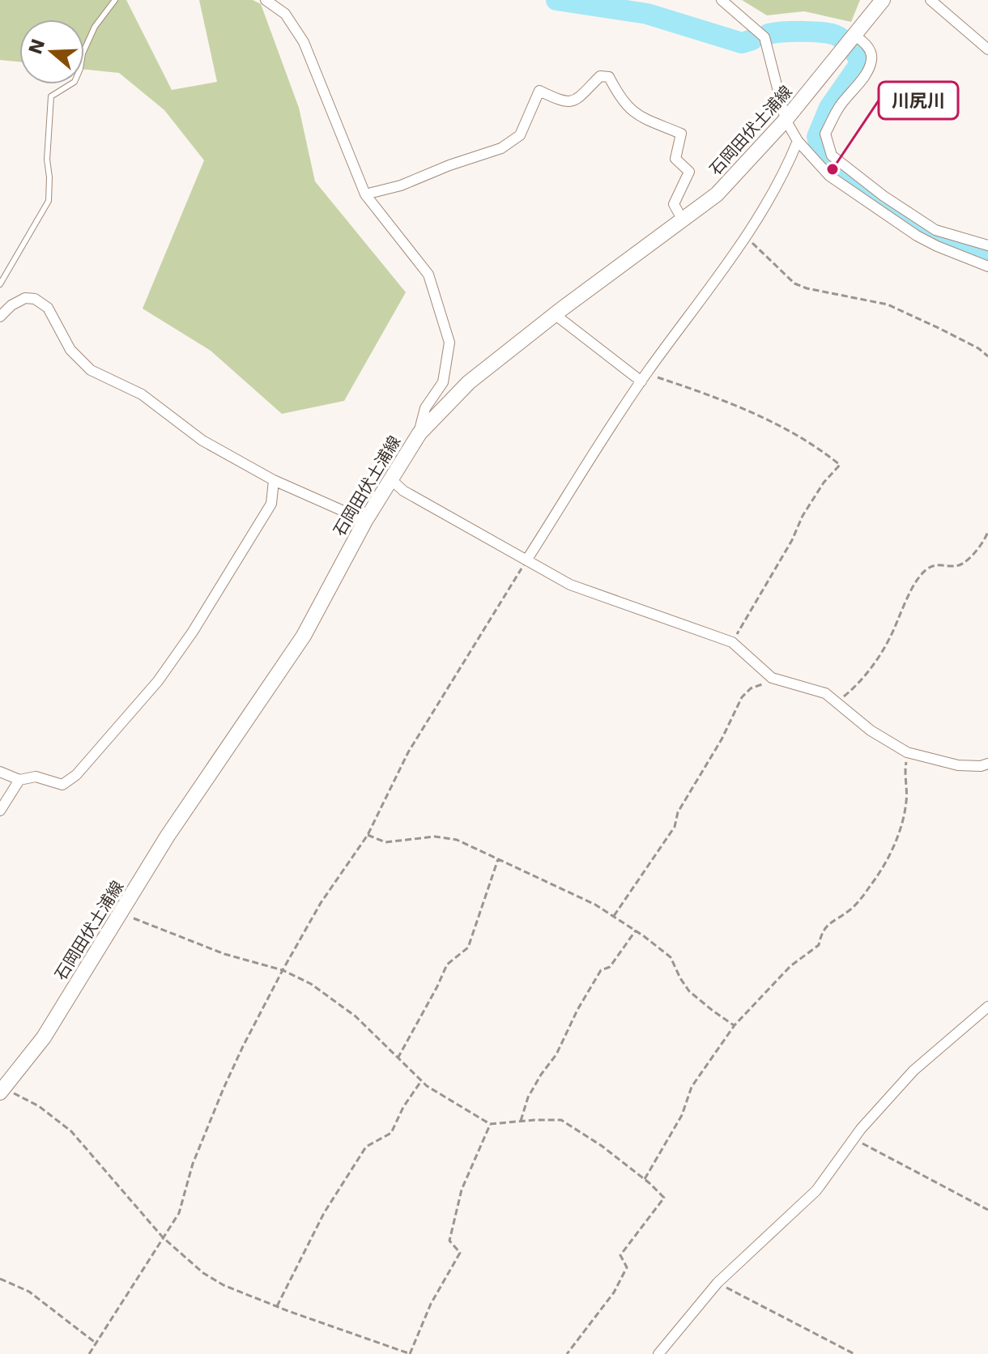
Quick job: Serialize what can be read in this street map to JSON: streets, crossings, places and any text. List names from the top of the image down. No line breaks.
{"streets":{"main road":["石岡田伏土浦線"]},"places":["川尻川"],"north":"left"}
